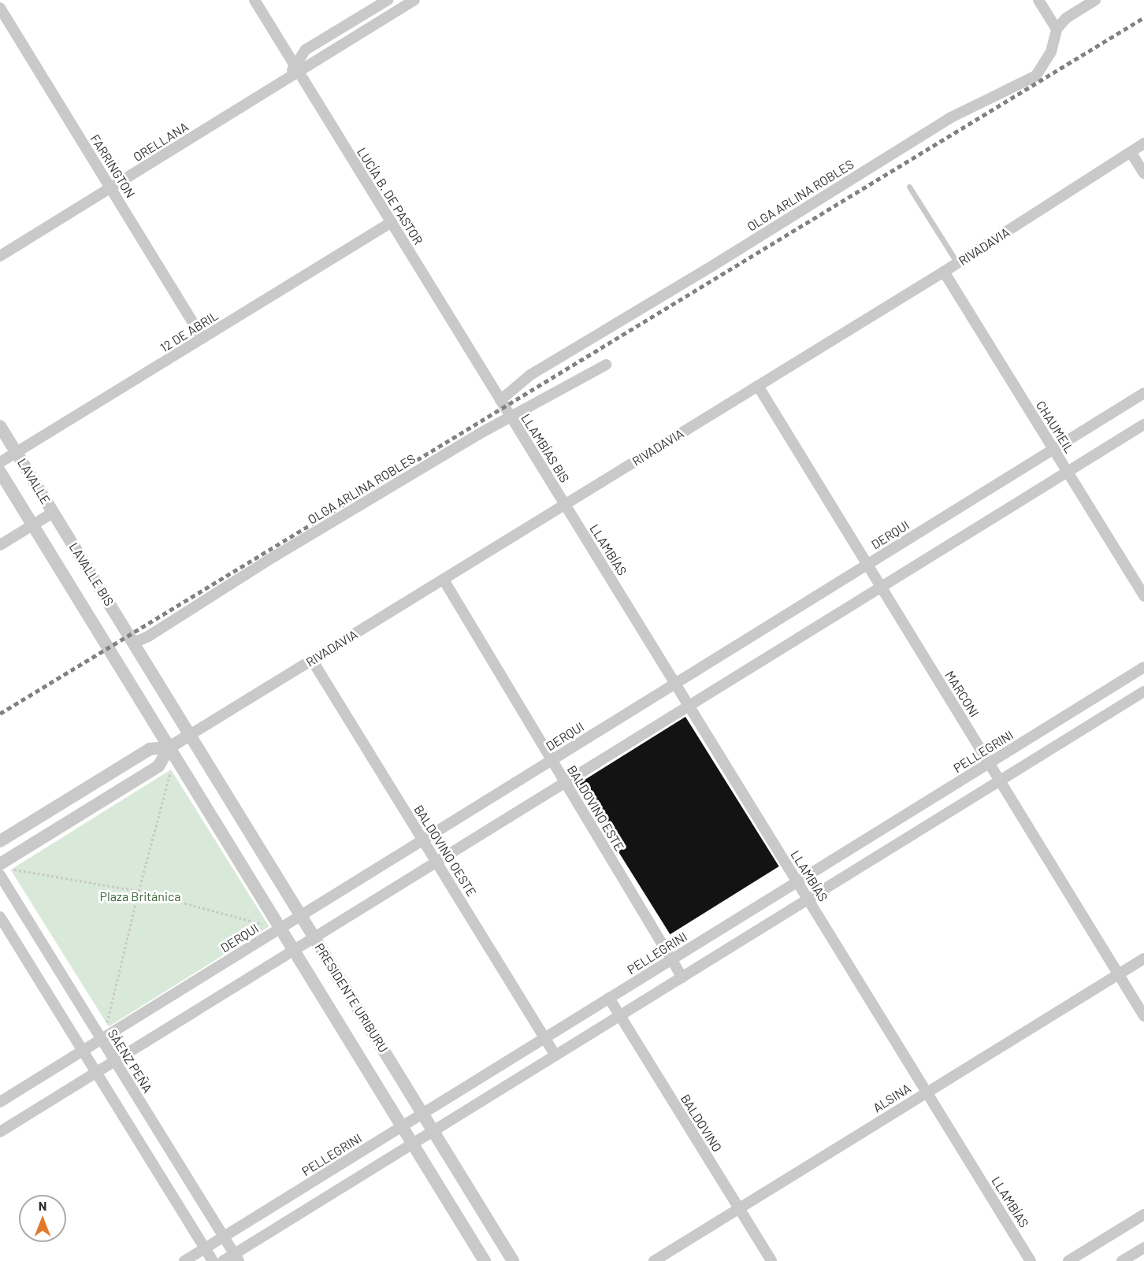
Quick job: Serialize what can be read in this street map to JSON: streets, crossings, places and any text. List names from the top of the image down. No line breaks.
{"streets":{"street":["ORELLANA","FARRINGTON","OLGA ARLINA ROBLES","LUCÍA B. DE PASTOR","RIVADAVIA","12 DE ABRIL","CHAUMEIL","LLAMBÍAS BIS","LAVALLE","DERQUI","LLAMBÍAS","LAVALLE BIS","MARCONI","PELLEGRINI","BALDOVINO ESTE","BALDOVINO OESTE","PRESIDENTE URIBURU","SÁENZ PEÑA","ALSINA","BALDOVINO"]},"crossings":[["ORELLANA","FARRINGTON"],["ORELLANA","LUCÍA B. DE PASTOR"],["FARRINGTON","12 DE ABRIL"],["OLGA ARLINA ROBLES","LUCÍA B. DE PASTOR"],["OLGA ARLINA ROBLES","LLAMBÍAS BIS"],["OLGA ARLINA ROBLES","LAVALLE BIS"],["LUCÍA B. DE PASTOR","12 DE ABRIL"],["LUCÍA B. DE PASTOR","LLAMBÍAS BIS"],["RIVADAVIA","CHAUMEIL"],["RIVADAVIA","LLAMBÍAS BIS"],["RIVADAVIA","LLAMBÍAS"],["RIVADAVIA","LAVALLE BIS"],["RIVADAVIA","MARCONI"],["RIVADAVIA","BALDOVINO ESTE"],["RIVADAVIA","BALDOVINO OESTE"],["RIVADAVIA","PRESIDENTE URIBURU"],["12 DE ABRIL","LAVALLE"],["CHAUMEIL","DERQUI"],["LLAMBÍAS BIS","LLAMBÍAS"],["LAVALLE","LAVALLE BIS"],["DERQUI","LLAMBÍAS"],["DERQUI","MARCONI"],["DERQUI","BALDOVINO ESTE"],["DERQUI","BALDOVINO OESTE"],["DERQUI","PRESIDENTE URIBURU"],["DERQUI","SÁENZ PEÑA"],["LLAMBÍAS","PELLEGRINI"],["LLAMBÍAS","ALSINA"],["LAVALLE BIS","PRESIDENTE URIBURU"],["MARCONI","PELLEGRINI"],["MARCONI","ALSINA"],["PELLEGRINI","BALDOVINO ESTE"],["PELLEGRINI","BALDOVINO OESTE"],["PELLEGRINI","PRESIDENTE URIBURU"],["PELLEGRINI","SÁENZ PEÑA"],["PELLEGRINI","BALDOVINO"],["ALSINA","BALDOVINO"]],"parks":["Plaza Británica"],"north":"top"}
